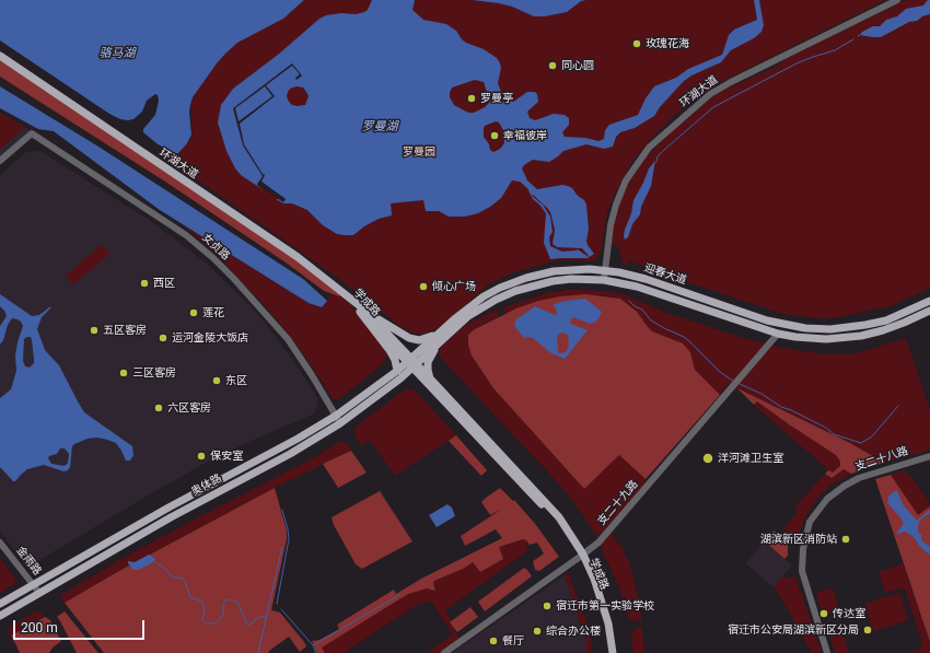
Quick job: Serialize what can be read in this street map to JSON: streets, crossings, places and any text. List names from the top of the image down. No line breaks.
{"streets":{"main road":["环湖大道","迎春大道","学成路","奥体路"],"street":["女贞路","支二十八路","支二十九路","金雨路"]},"crossings":[["环湖大道","迎春大道"],["环湖大道","学成路"],["女贞路","奥体路"],["迎春大道","学成路"],["迎春大道","奥体路"],["迎春大道","支二十九路"],["学成路","奥体路"],["学成路","支二十九路"],["奥体路","金雨路"]],"water":["骆马湖","罗曼湖"],"parks":["罗曼园"],"places":["玫瑰花海","同心圆","罗曼亭","幸福彼岸","西区","倾心广场","莲花","五区客房","运河金陵大饭店","三区客房","东区","六区客房","保安室","洋河滩卫生室","湖滨新区消防站","宿迁市第一实验学校","传达室","宿迁市公安局湖滨新区分局","综合办公楼","餐厅"],"scale_bar":"200 m"}
